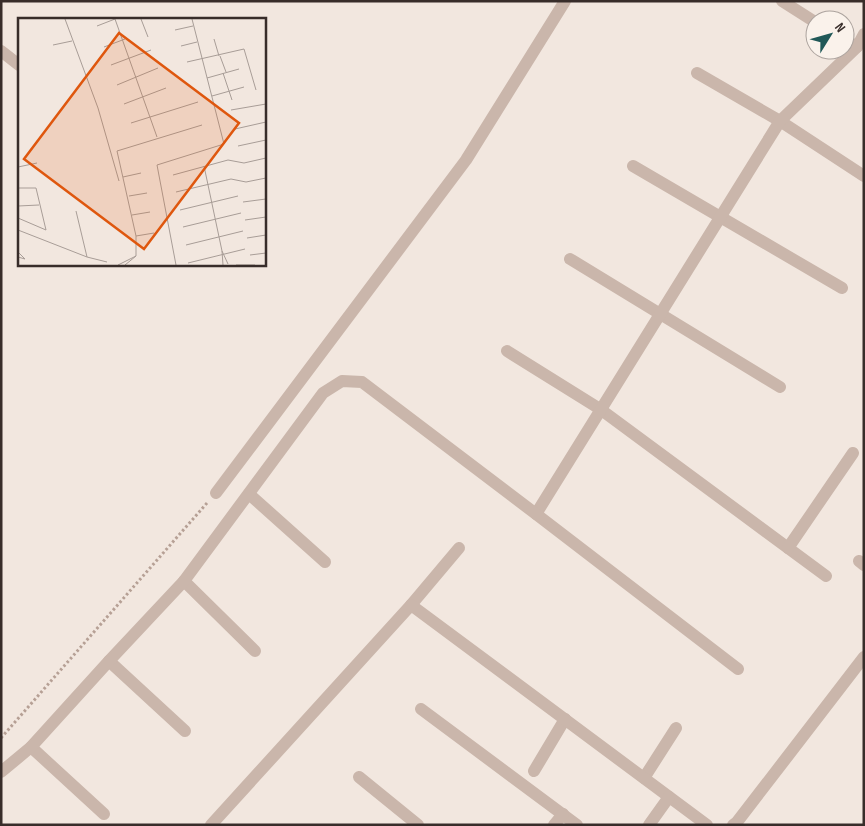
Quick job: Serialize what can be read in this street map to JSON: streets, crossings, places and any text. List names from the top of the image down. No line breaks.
{"north":"top right"}
